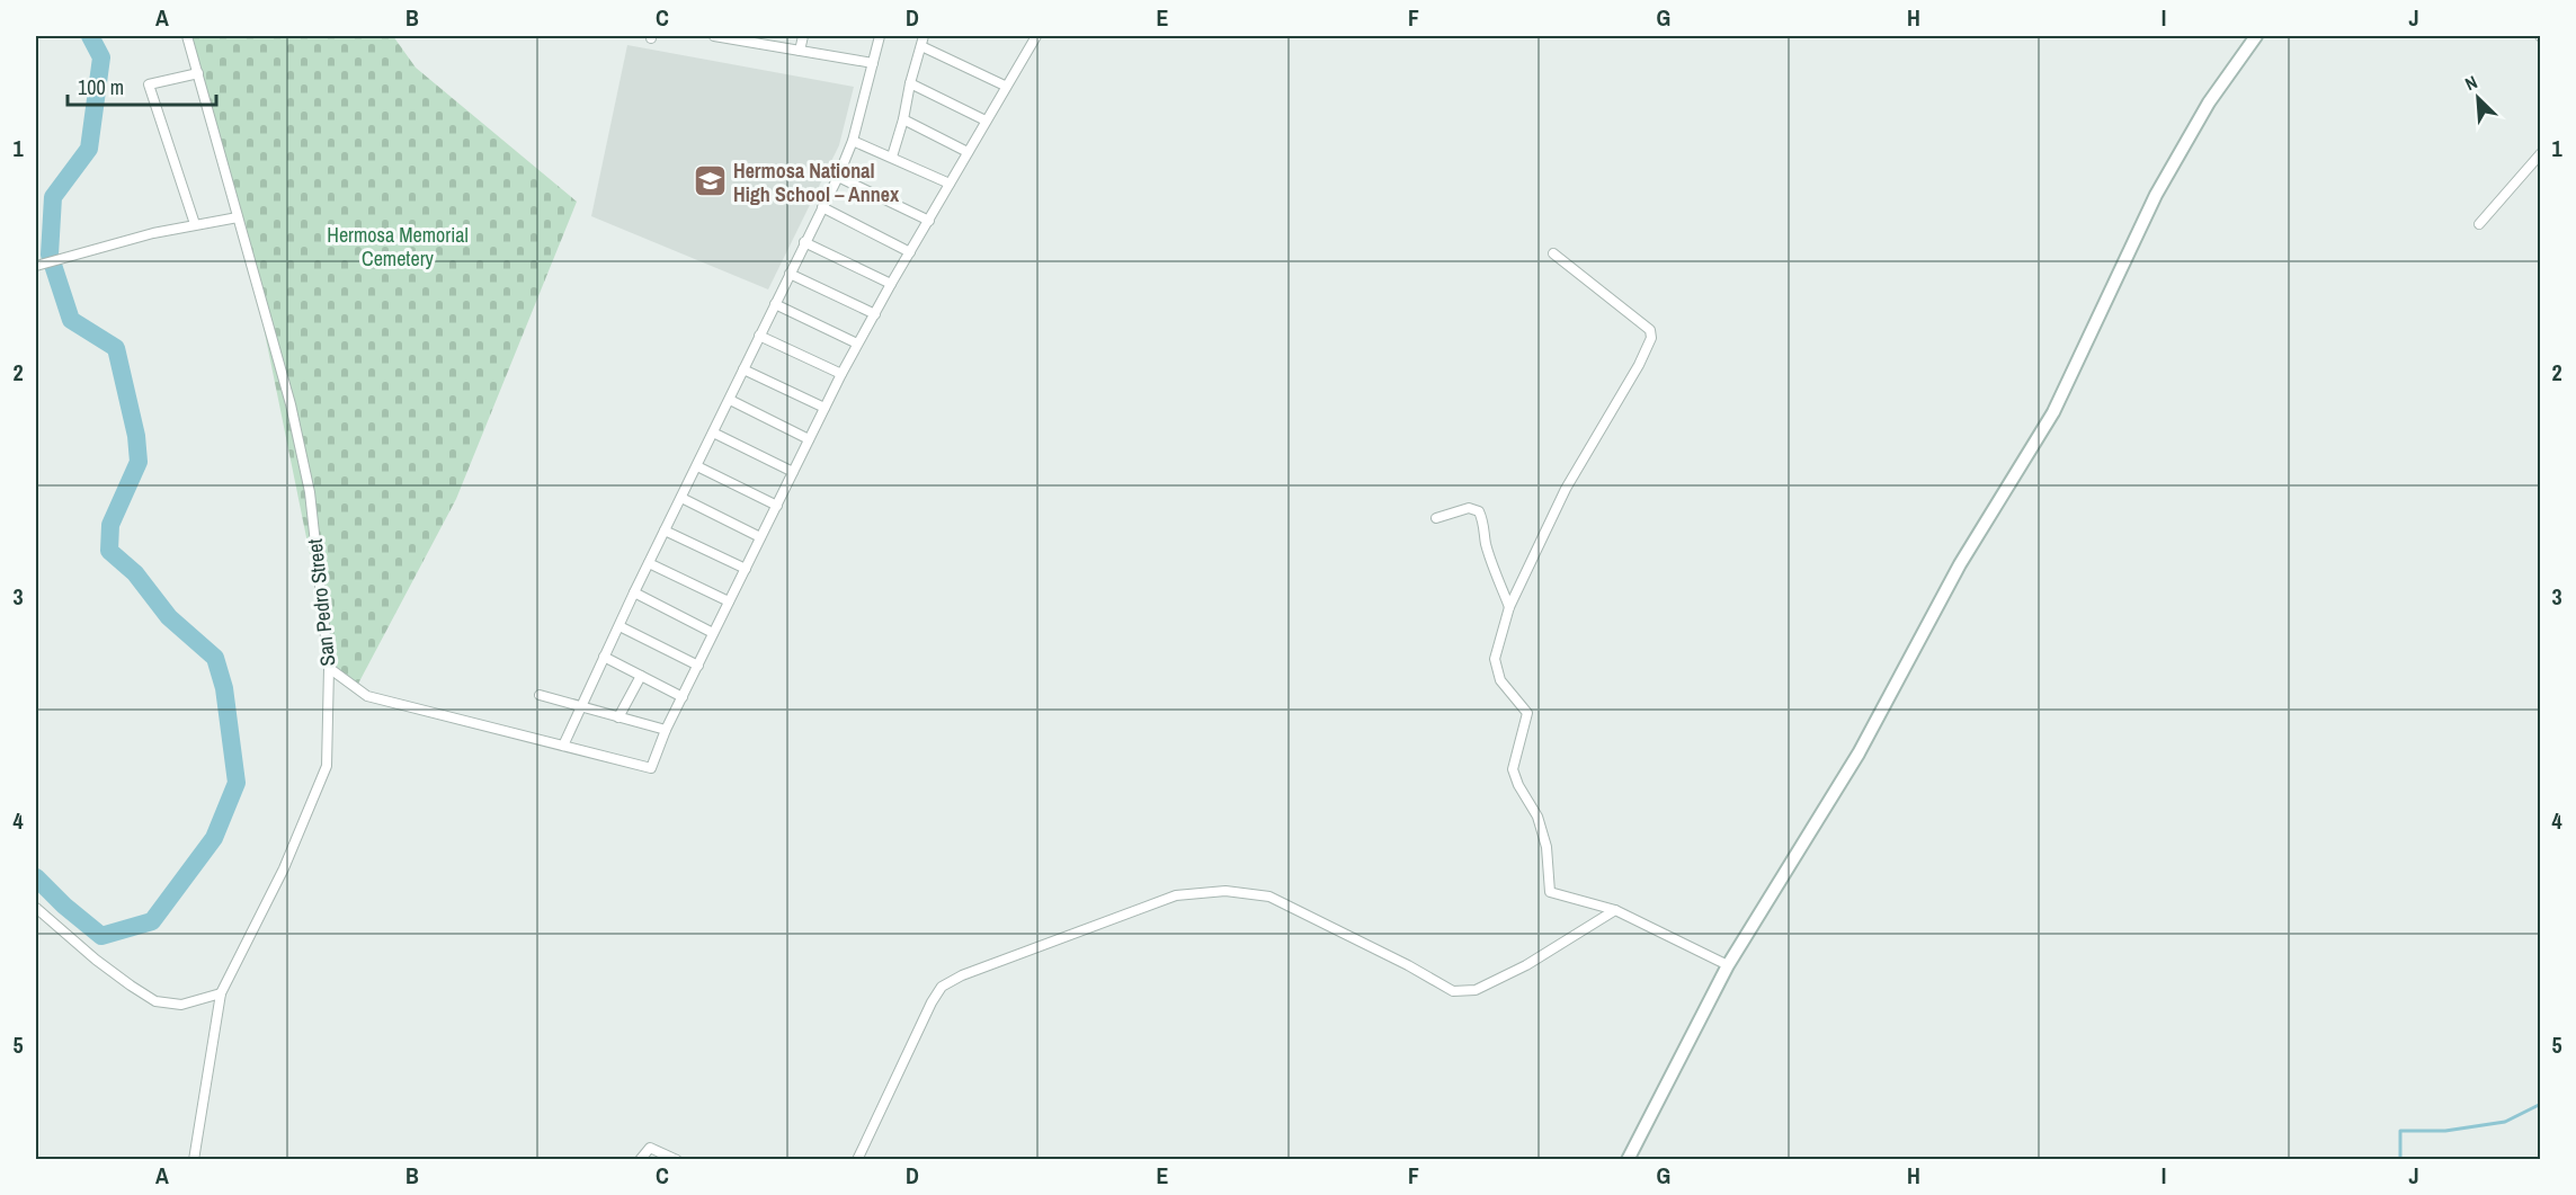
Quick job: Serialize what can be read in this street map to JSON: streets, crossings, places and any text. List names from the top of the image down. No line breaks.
{"streets":{"street":["San Pedro Street"]},"parks":["Hermosa Memorial Cemetery"],"places":{"school or university":["Hermosa National High School – Annex"]},"scale_bar":"100 m","north":"top left","grid":{"columns":["A","B","C","D","E","F","G","H","I","J"],"rows":["1","2","3","4","5"]}}
